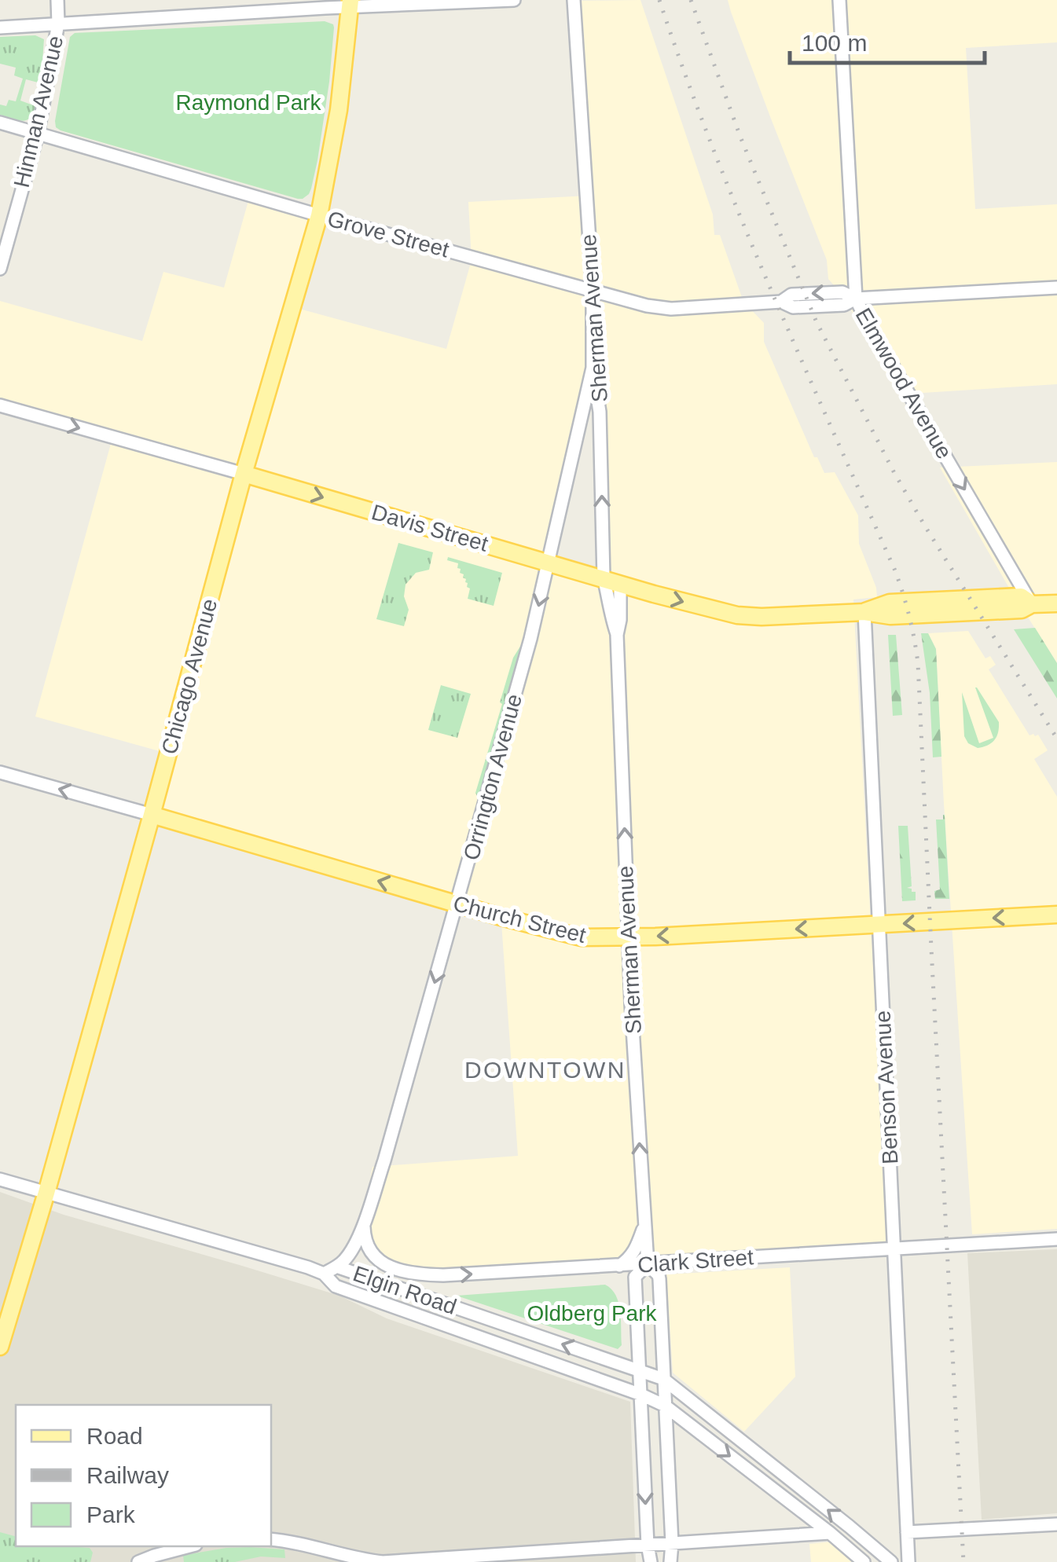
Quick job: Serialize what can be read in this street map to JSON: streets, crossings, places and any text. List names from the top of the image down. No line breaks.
{"streets":{"main road":["Davis Street","Chicago Avenue","Church Street"],"street":["Hinman Avenue","Grove Street","Sherman Avenue","Elmwood Avenue","Orrington Avenue","Benson Avenue","Clark Street","Elgin Road"]},"crossings":[["Hinman Avenue","Grove Street"],["Grove Street","Sherman Avenue"],["Grove Street","Elmwood Avenue"],["Grove Street","Chicago Avenue"],["Sherman Avenue","Davis Street"],["Sherman Avenue","Orrington Avenue"],["Sherman Avenue","Church Street"],["Sherman Avenue","Clark Street"],["Sherman Avenue","Elgin Road"],["Elmwood Avenue","Davis Street"],["Davis Street","Chicago Avenue"],["Davis Street","Orrington Avenue"],["Davis Street","Benson Avenue"],["Chicago Avenue","Church Street"],["Orrington Avenue","Church Street"],["Orrington Avenue","Clark Street"],["Orrington Avenue","Elgin Road"],["Church Street","Benson Avenue"],["Benson Avenue","Clark Street"]],"one_way":["Elmwood Avenue","Davis Street","Orrington Avenue","Church Street","Clark Street"],"districts":["DOWNTOWN"],"parks":["Raymond Park","Oldberg Park"],"legend":["Road","Railway","Park"],"scale_bar":"100 m"}
